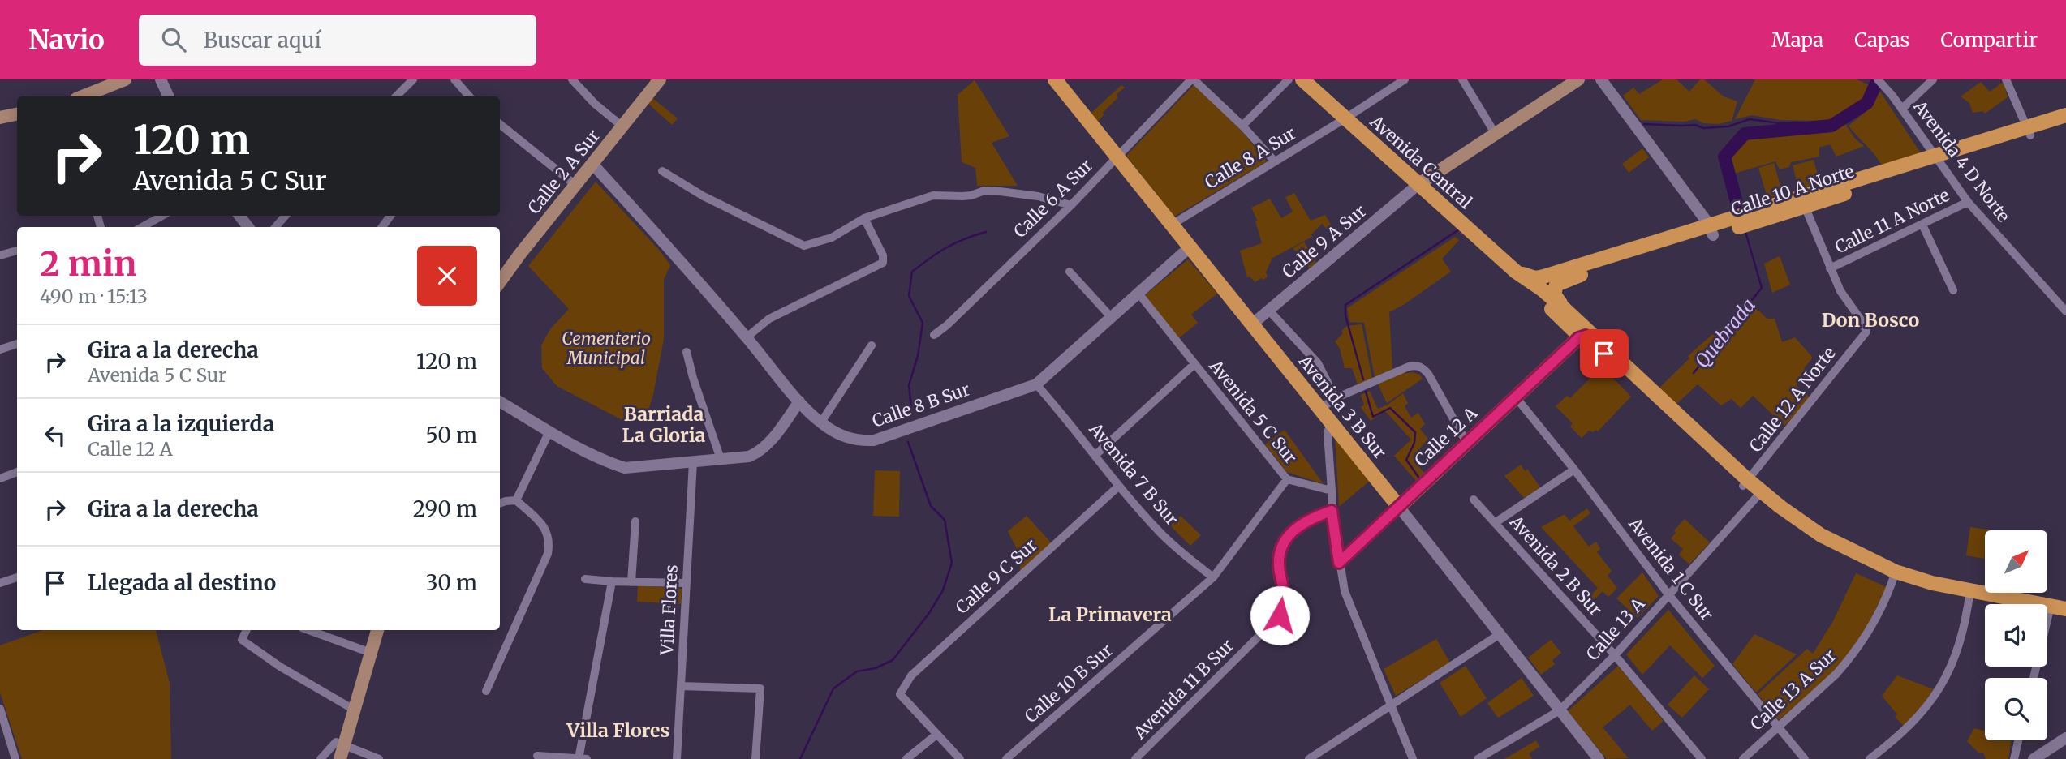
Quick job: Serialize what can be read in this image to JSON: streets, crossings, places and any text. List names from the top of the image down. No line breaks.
{"streets":{"main road":["Avenida Central","Calle 2 A Sur","Calle 10 A Norte","Avenida 3 B Sur","Calle 12 A"],"street":["Calle 8 A Sur","Avenida 4 D Norte","Calle 6 A Sur","Calle 11 A Norte","Calle 9 A Sur","Calle 12 A Norte","Calle 8 B Sur","Avenida 5 C Sur","Avenida 7 B Sur","Avenida 2 B Sur","Avenida 1 C Sur","Calle 9 C Sur","Villa Flores","Calle 13 A","Calle 10 B Sur","Avenida 11 B Sur","Calle 13 A Sur"]},"crossings":[["Calle 8 A Sur","Avenida Central"],["Calle 8 A Sur","Avenida 3 B Sur"],["Avenida 4 D Norte","Calle 10 A Norte"],["Avenida 4 D Norte","Calle 11 A Norte"],["Avenida Central","Calle 10 A Norte"],["Avenida Central","Calle 9 A Sur"],["Calle 2 A Sur","Calle 8 B Sur"],["Calle 6 A Sur","Avenida 3 B Sur"],["Calle 11 A Norte","Calle 12 A Norte"],["Calle 9 A Sur","Avenida 3 B Sur"],["Calle 8 B Sur","Avenida 3 B Sur"],["Calle 8 B Sur","Avenida 5 C Sur"],["Calle 8 B Sur","Avenida 7 B Sur"],["Avenida 3 B Sur","Calle 12 A"],["Avenida 3 B Sur","Calle 13 A"],["Avenida 5 C Sur","Calle 10 B Sur"],["Calle 12 A","Avenida 1 C Sur"],["Avenida 7 B Sur","Calle 9 C Sur"],["Avenida 7 B Sur","Calle 10 B Sur"],["Avenida 2 B Sur","Calle 13 A"],["Avenida 1 C Sur","Calle 13 A"],["Avenida 1 C Sur","Calle 13 A Sur"]],"districts":["Don Bosco","Barriada La Gloria","La Primavera","Villa Flores"],"water":["Quebrada"],"parks":["Cementerio Municipal"],"north":"top right","page":{"header":"Navio","search":"Buscar aquí","nav":["Mapa","Capas","Compartir"],"turn":["120 m","Avenida 5 C Sur"],"heading":["2 min","490 m · 15:13"],"list":[{"name":"Gira a la derecha","note":"Avenida 5 C Sur","value":"120 m"},{"name":"Gira a la izquierda","note":"Calle 12 A","value":"50 m"},{"name":"Gira a la derecha","value":"290 m"},{"name":"Llegada al destino","value":"30 m"}]}}
